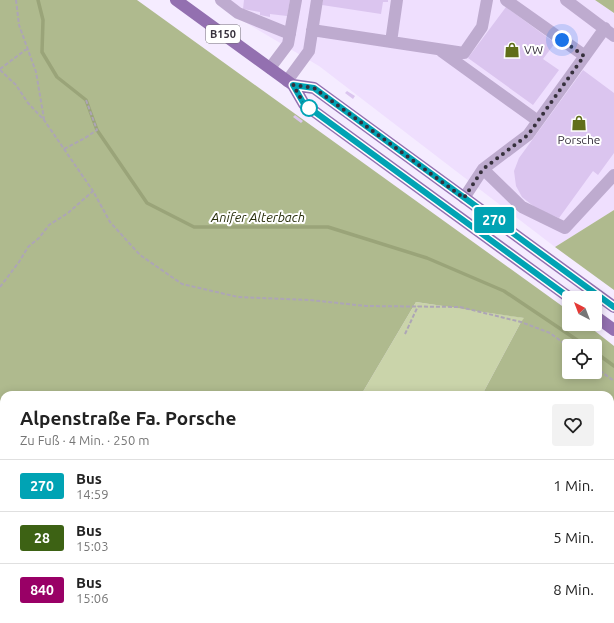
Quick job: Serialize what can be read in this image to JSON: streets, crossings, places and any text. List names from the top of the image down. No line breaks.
{"streets":{"main road":["B150"]},"water":["Anifer Alterbach"],"places":{"shop":["VW","Porsche"]},"lines":["bus line 270"],"north":"top left","page":{"on_map":"270","heading":["Alpenstraße Fa. Porsche","Zu Fuß · 4 Min. · 250 m"],"list":[{"mark":"270","name":"Bus","note":"14:59","value":"1 Min."},{"mark":"28","name":"Bus","note":"15:03","value":"5 Min."},{"mark":"840","name":"Bus","note":"15:06","value":"8 Min."}]}}
